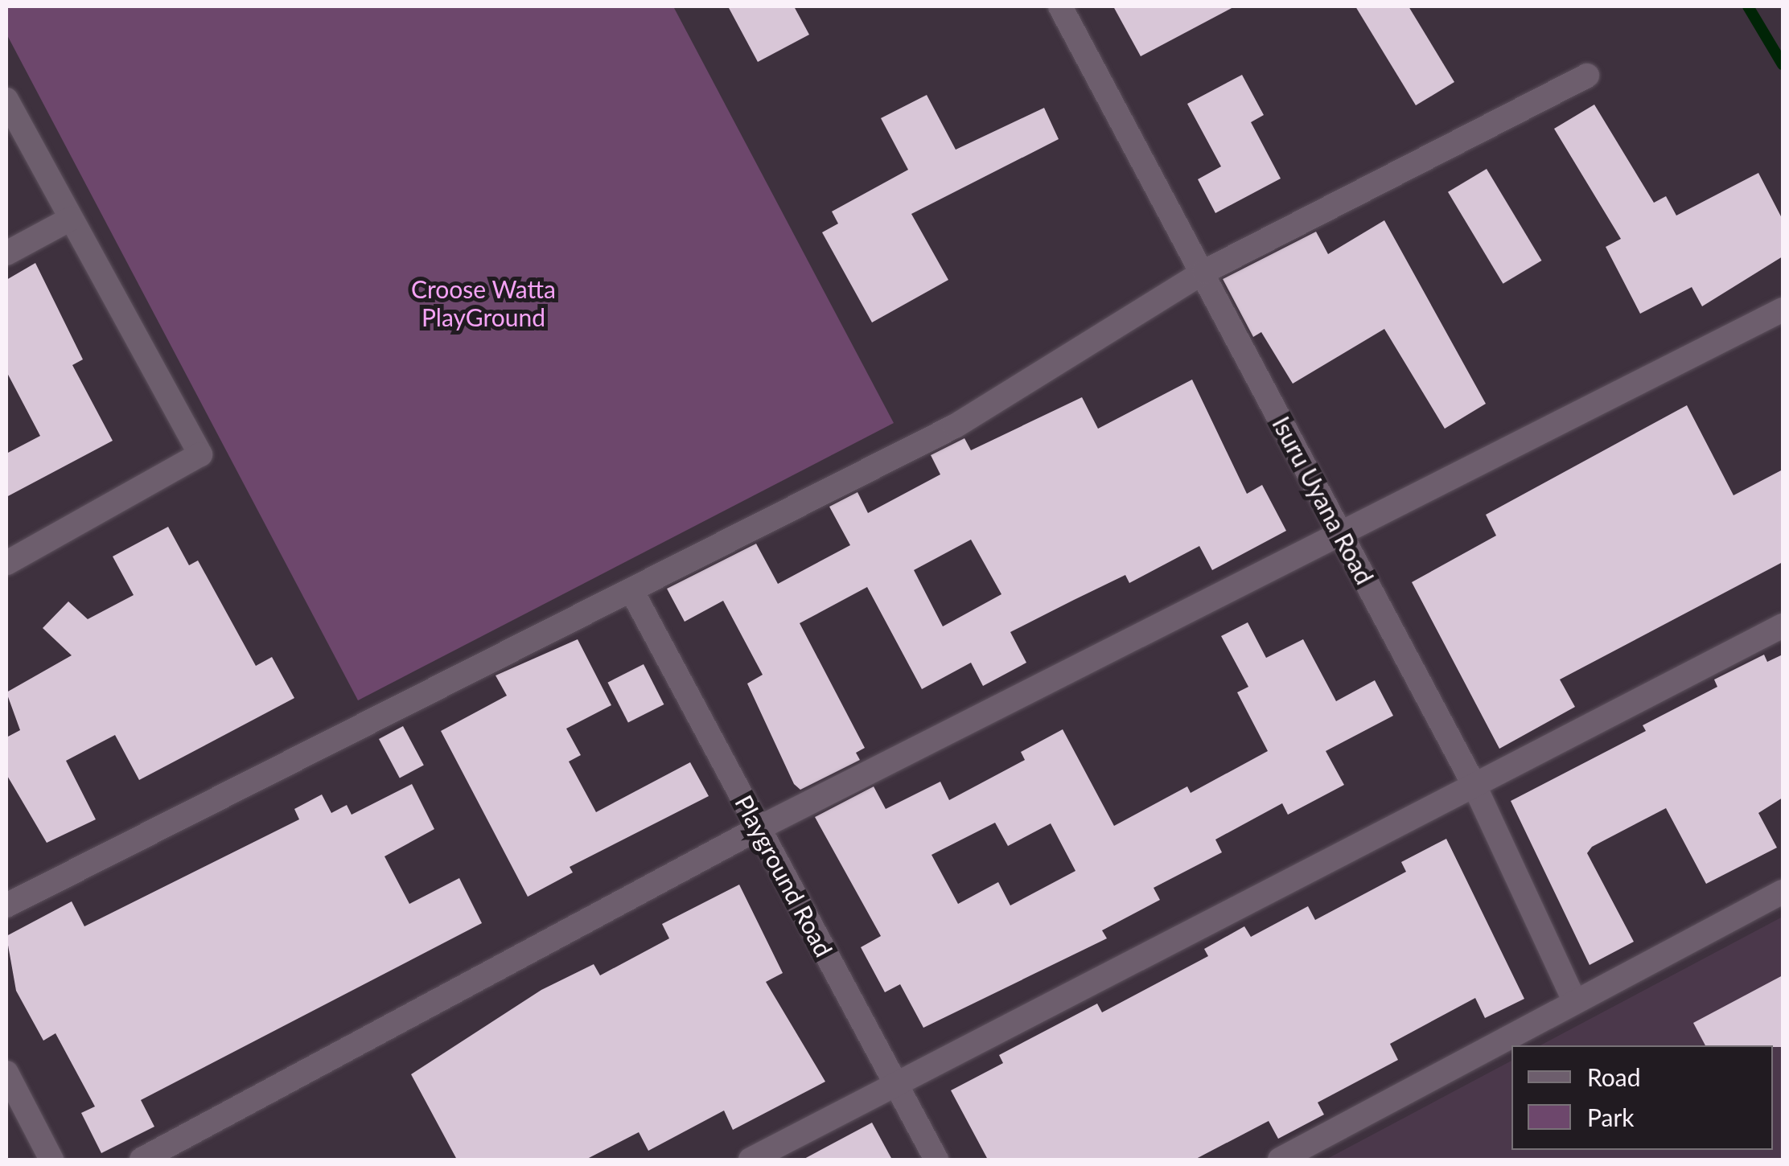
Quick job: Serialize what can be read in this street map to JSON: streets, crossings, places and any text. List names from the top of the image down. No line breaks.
{"streets":{"street":["Isuru Uyana Road","Playground Road"]},"parks":["Croose Watta PlayGround"],"legend":["Road","Park"]}
